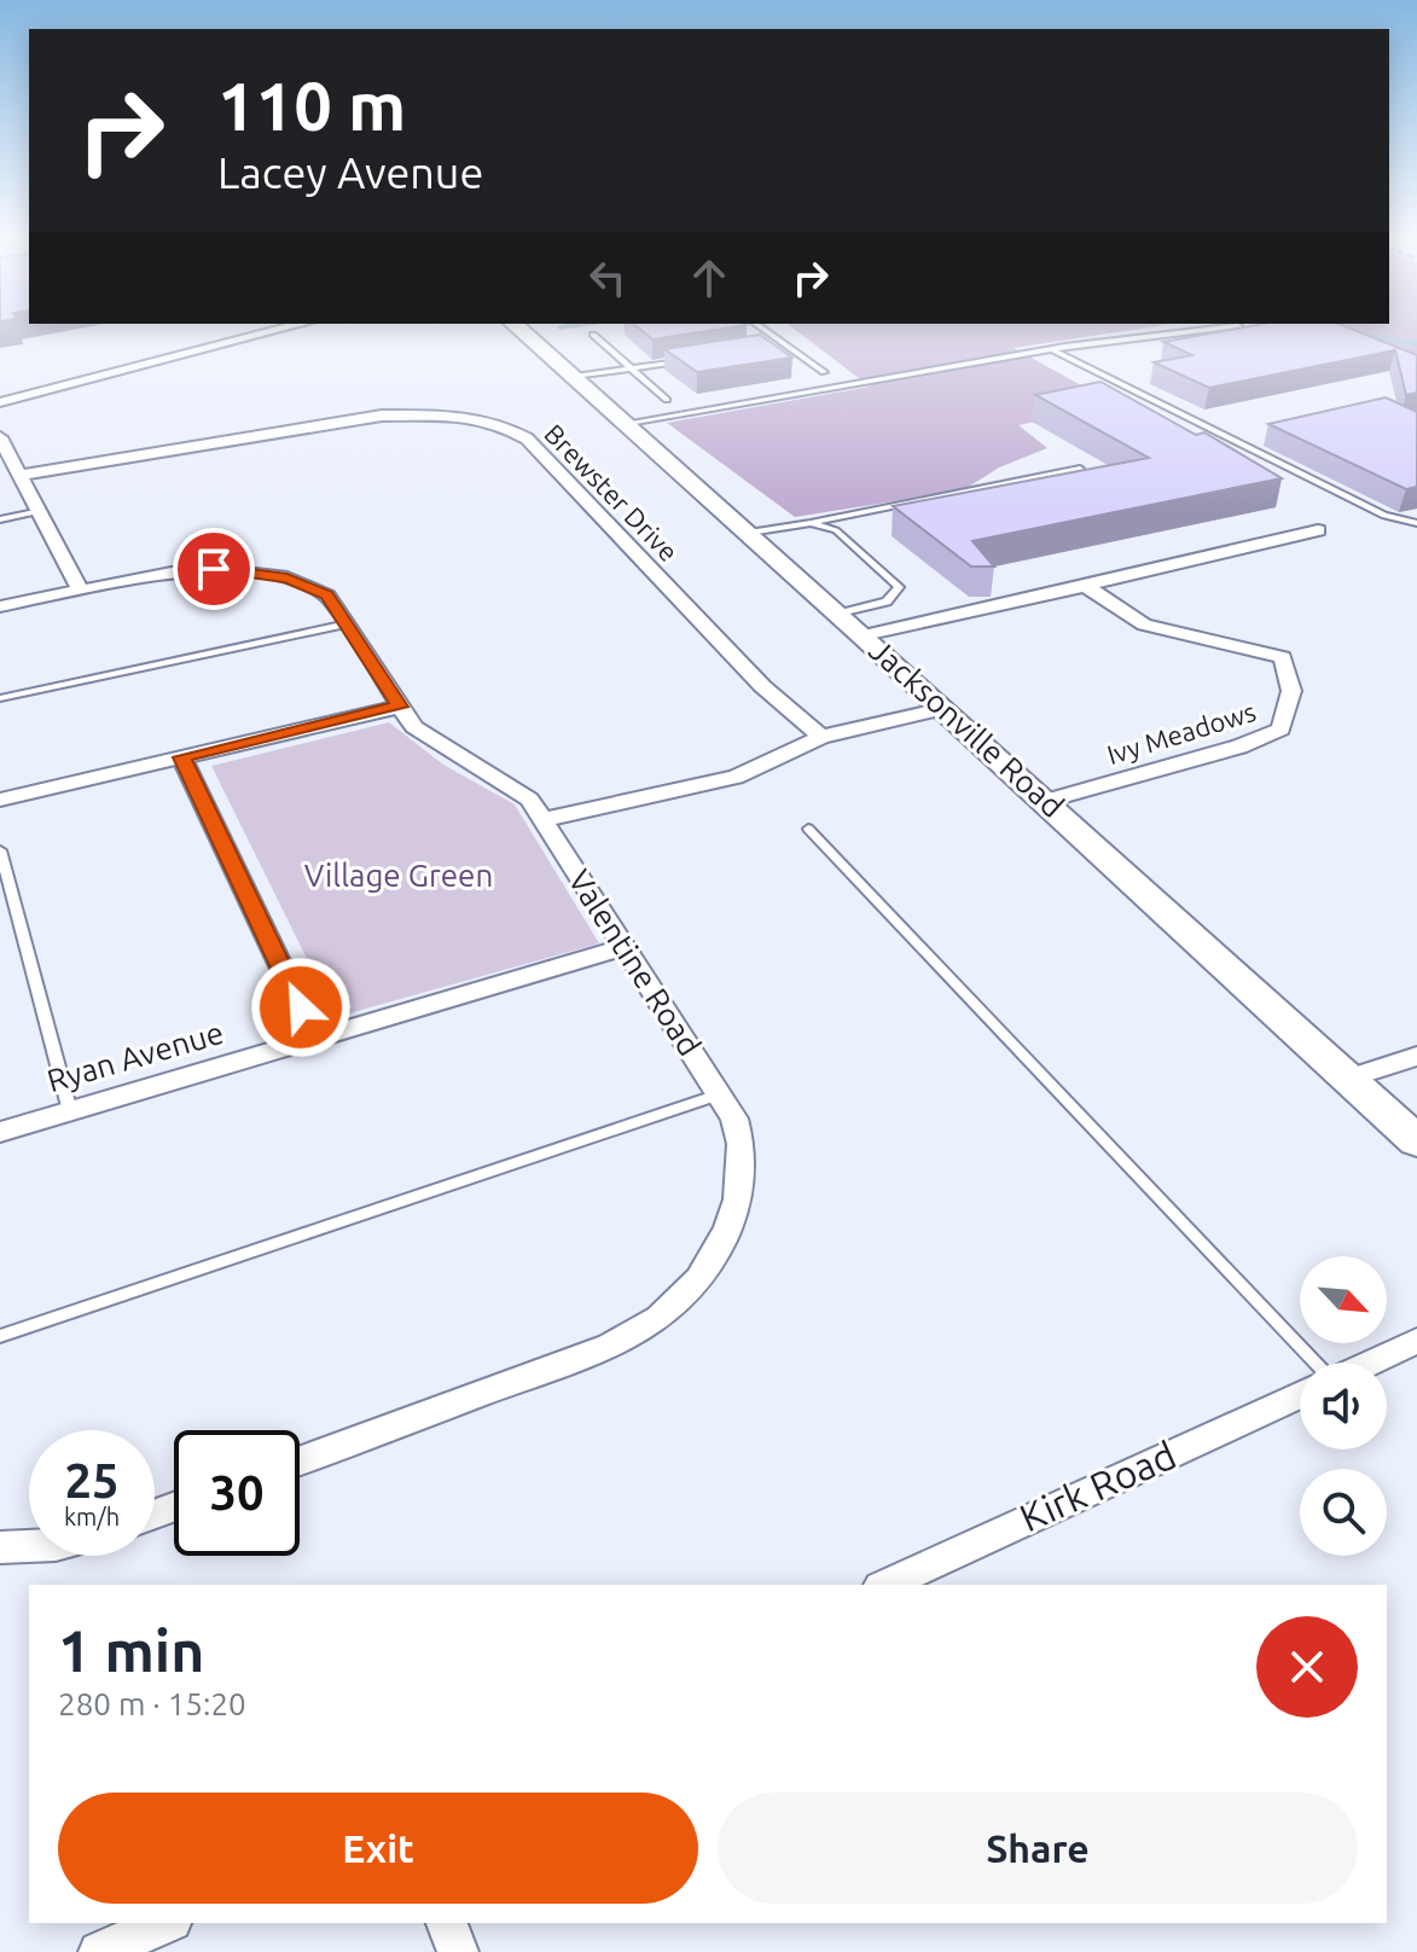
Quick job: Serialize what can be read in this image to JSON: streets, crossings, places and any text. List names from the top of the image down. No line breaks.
{"streets":{"main road":["Jacksonville Road"],"street":["Brewster Drive","Ivy Meadows","Valentine Road","Ryan Avenue","Kirk Road"]},"crossings":[["Jacksonville Road","Ivy Meadows"],["Valentine Road","Ryan Avenue"]],"parks":["Village Green"],"north":"bottom right","page":{"turn":["110 m","Lacey Avenue"],"speed":"25 km/h","limit":"30","heading":["1 min","280 m · 15:20"],"buttons":["Exit","Share"]}}
